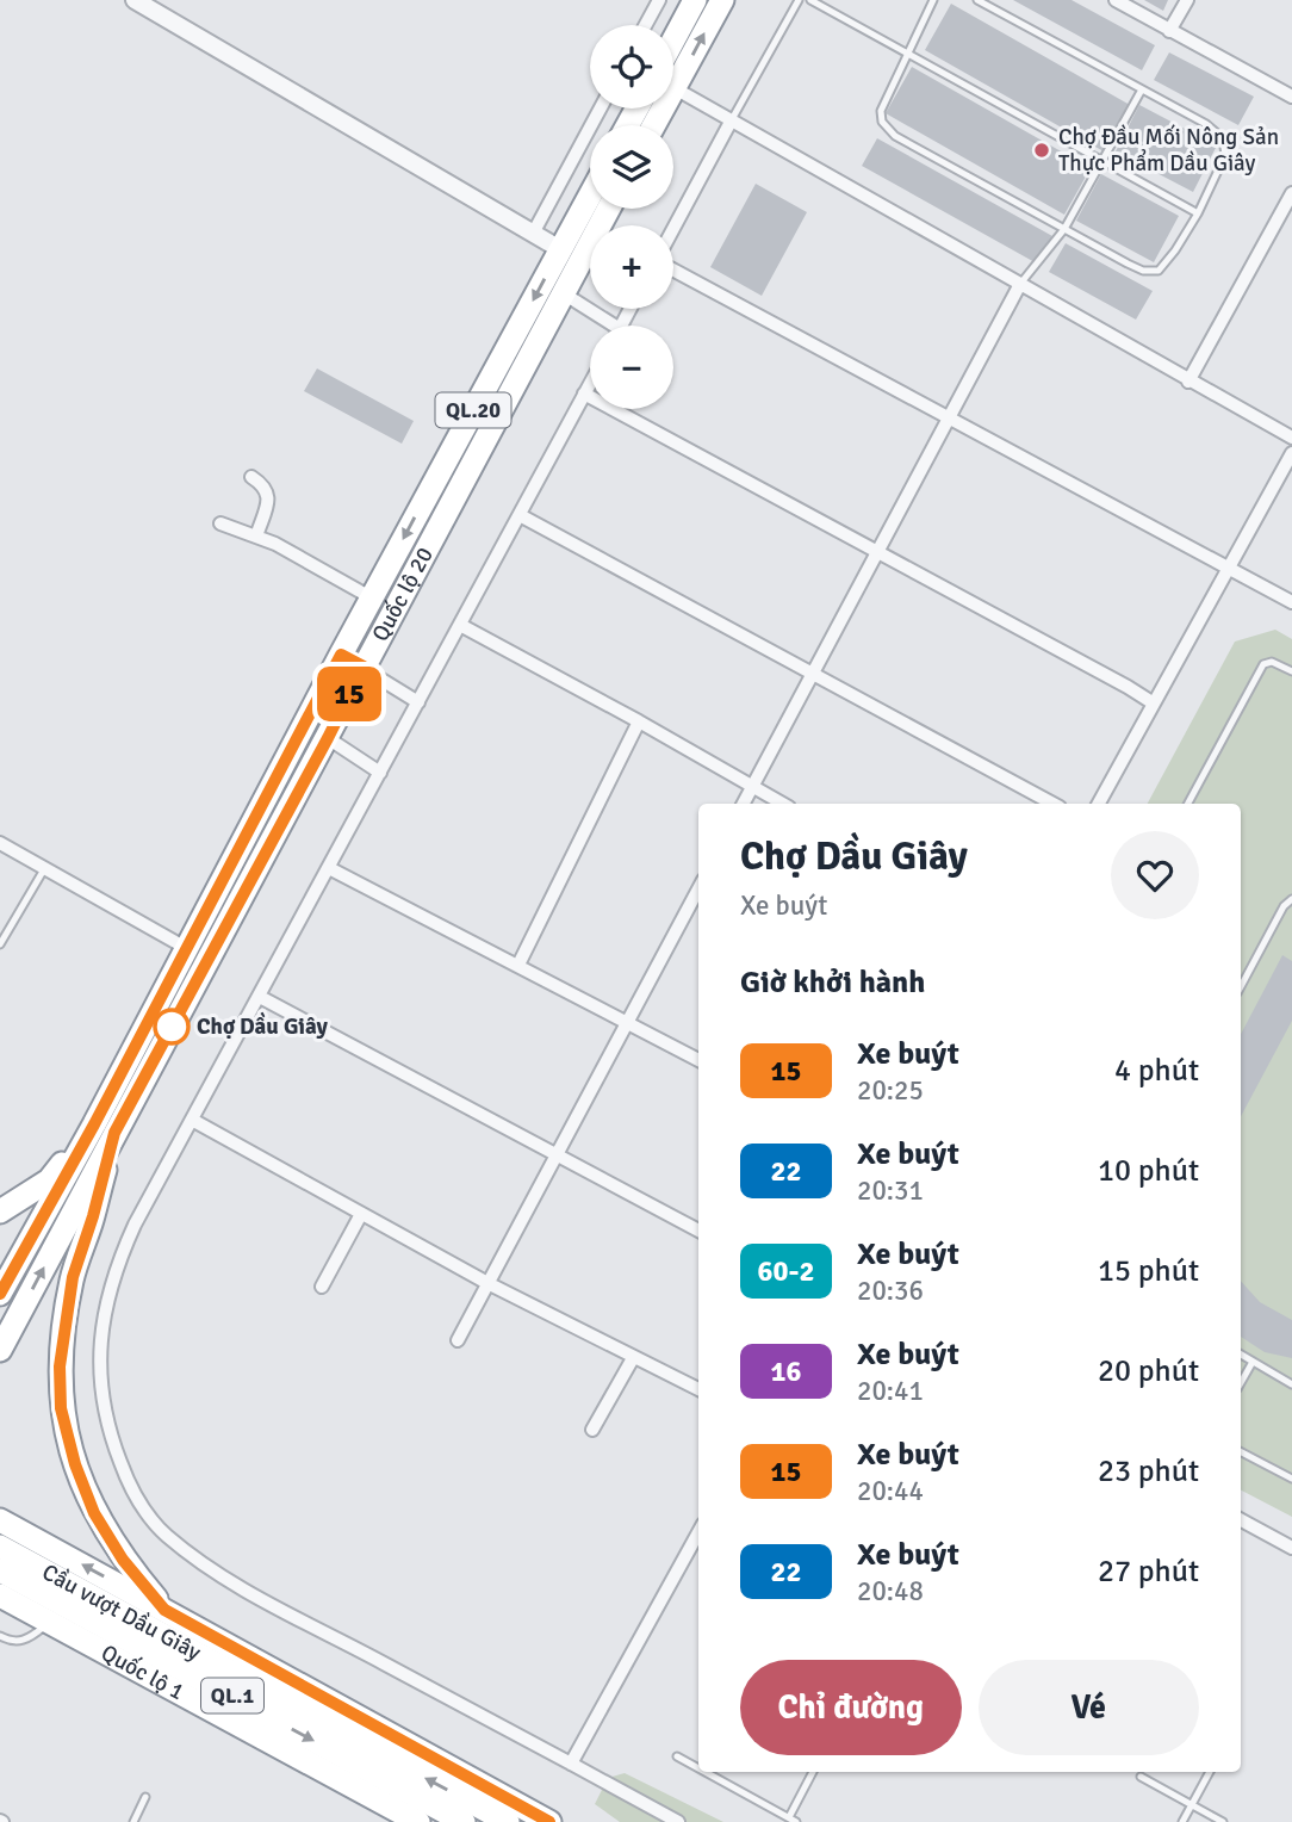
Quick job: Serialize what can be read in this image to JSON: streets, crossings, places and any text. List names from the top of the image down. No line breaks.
{"streets":{"highway":["QL.20","Quốc lộ 20","Cầu vượt Dầu Giây","Quốc lộ 1","QL.1"]},"crossings":[["QL.20","Quốc lộ 20"],["QL.20","QL.1"]],"places":["Chợ Đầu Mối Nông Sản Thực Phẩm Dầu Giây","Chợ Dầu Giây"],"lines":["bus line 15"],"page":{"on_map":"15","map_buttons":["+","−"],"heading":[["Chợ Dầu Giây","Xe buýt"],"Giờ khởi hành"],"list":[{"mark":"15","name":"Xe buýt","note":"20:25","value":"4 phút"},{"mark":"22","name":"Xe buýt","note":"20:31","value":"10 phút"},{"mark":"60-2","name":"Xe buýt","note":"20:36","value":"15 phút"},{"mark":"16","name":"Xe buýt","note":"20:41","value":"20 phút"},{"mark":"15","name":"Xe buýt","note":"20:44","value":"23 phút"},{"mark":"22","name":"Xe buýt","note":"20:48","value":"27 phút"}],"buttons":["Chỉ đường","Vé"]}}
